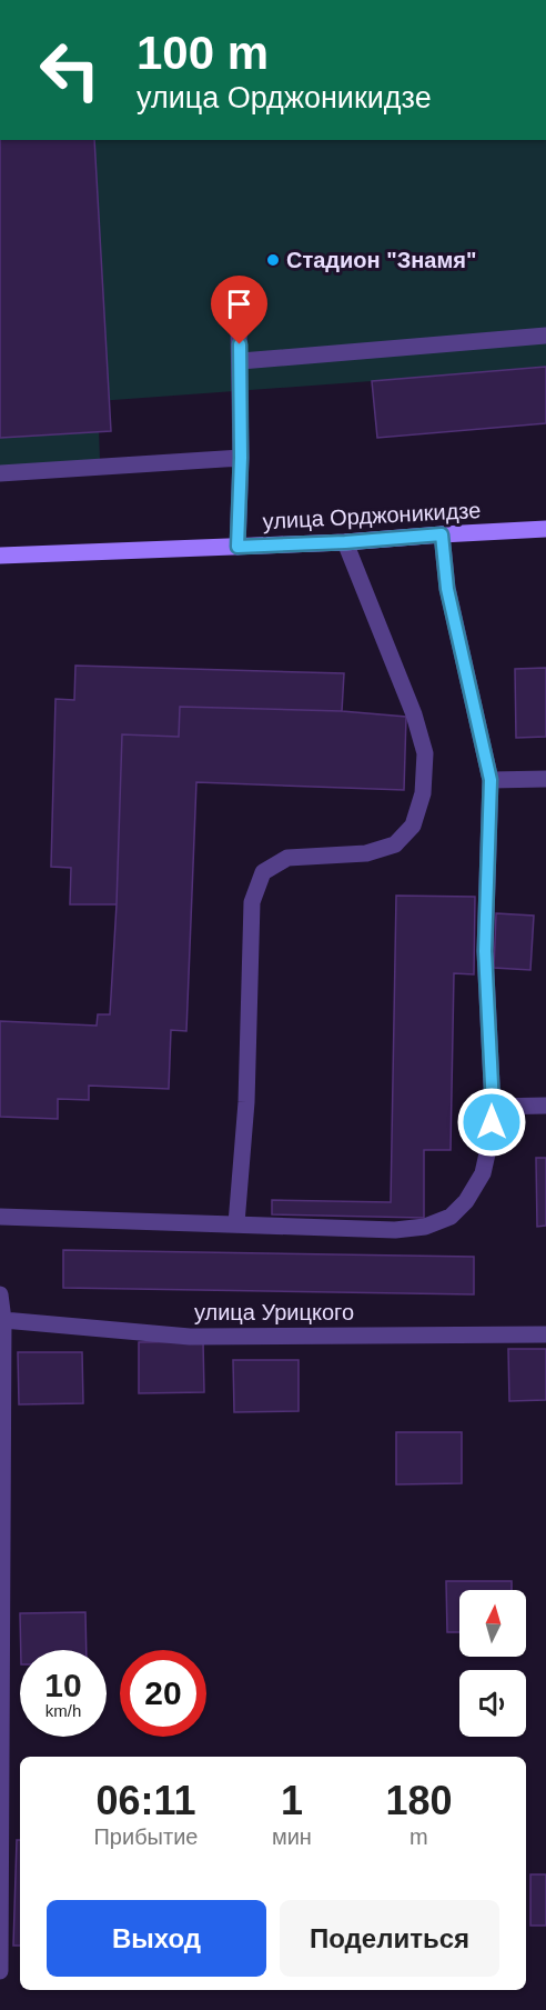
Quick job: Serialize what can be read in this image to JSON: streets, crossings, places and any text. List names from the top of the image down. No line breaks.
{"streets":{"main road":["улица Орджоникидзе"],"street":["улица Урицкого"]},"places":["Стадион \"Знамя\""],"north":"top","page":{"turn":["100 m","улица Орджоникидзе"],"speed":"10 km/h","limit":"20","eta":["06:11","Прибытие","1","мин","180","m"],"buttons":["Выход","Поделиться"]}}
